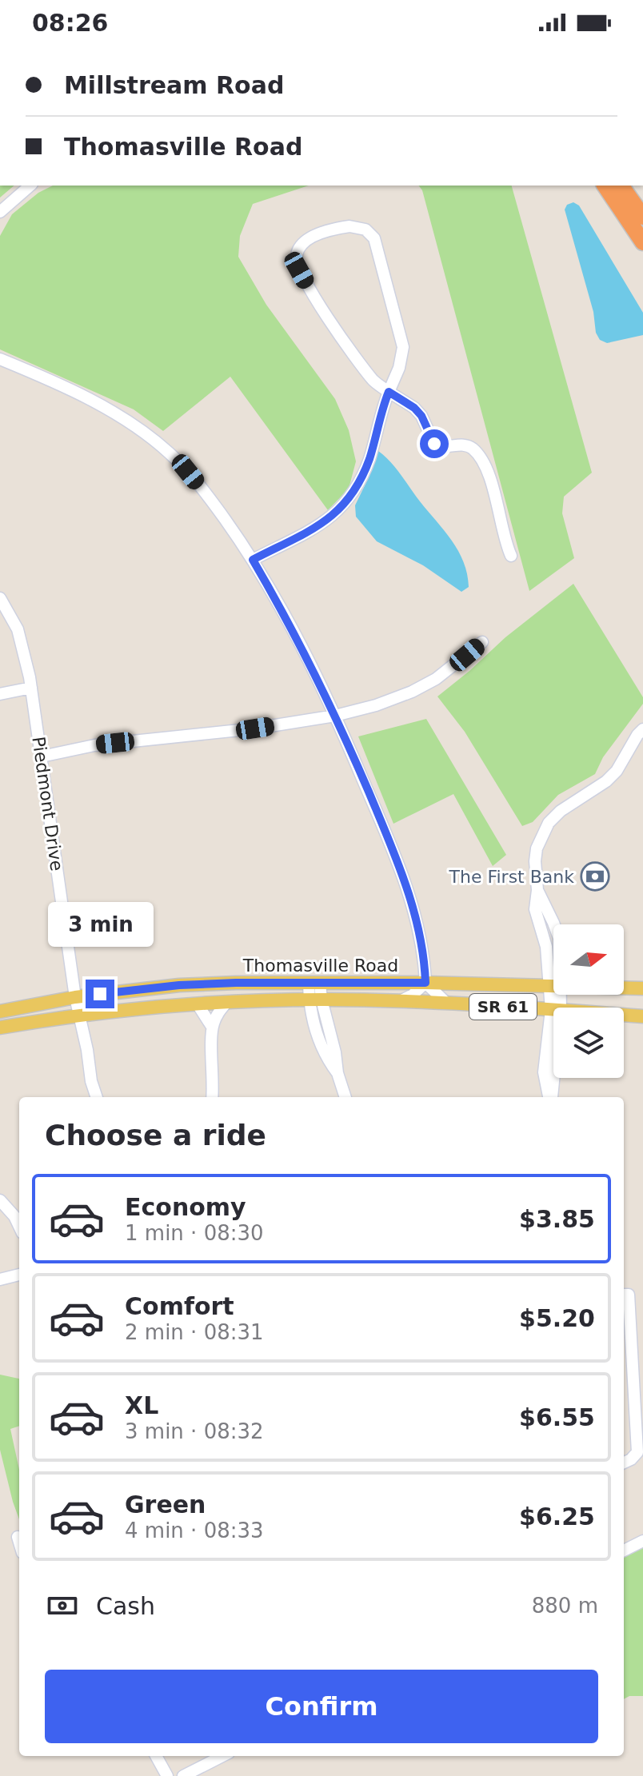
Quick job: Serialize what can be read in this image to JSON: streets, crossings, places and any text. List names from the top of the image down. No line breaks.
{"streets":{"main road":["Thomasville Road","SR 61"],"street":["Piedmont Drive"]},"crossings":[["Piedmont Drive","Thomasville Road"]],"places":{"bank":["The First Bank"]},"north":"right","page":{"status":"08:26","banner":["Millstream Road","Thomasville Road"],"bubble":"3 min","heading":"Choose a ride","list":[{"name":"Economy","note":"1 min · 08:30","value":"$3.85"},{"name":"Comfort","note":"2 min · 08:31","value":"$5.20"},{"name":"XL","note":"3 min · 08:32","value":"$6.55"},{"name":"Green","note":"4 min · 08:33","value":"$6.25"}],"pay":["Cash","880 m"],"buttons":"Confirm"}}
